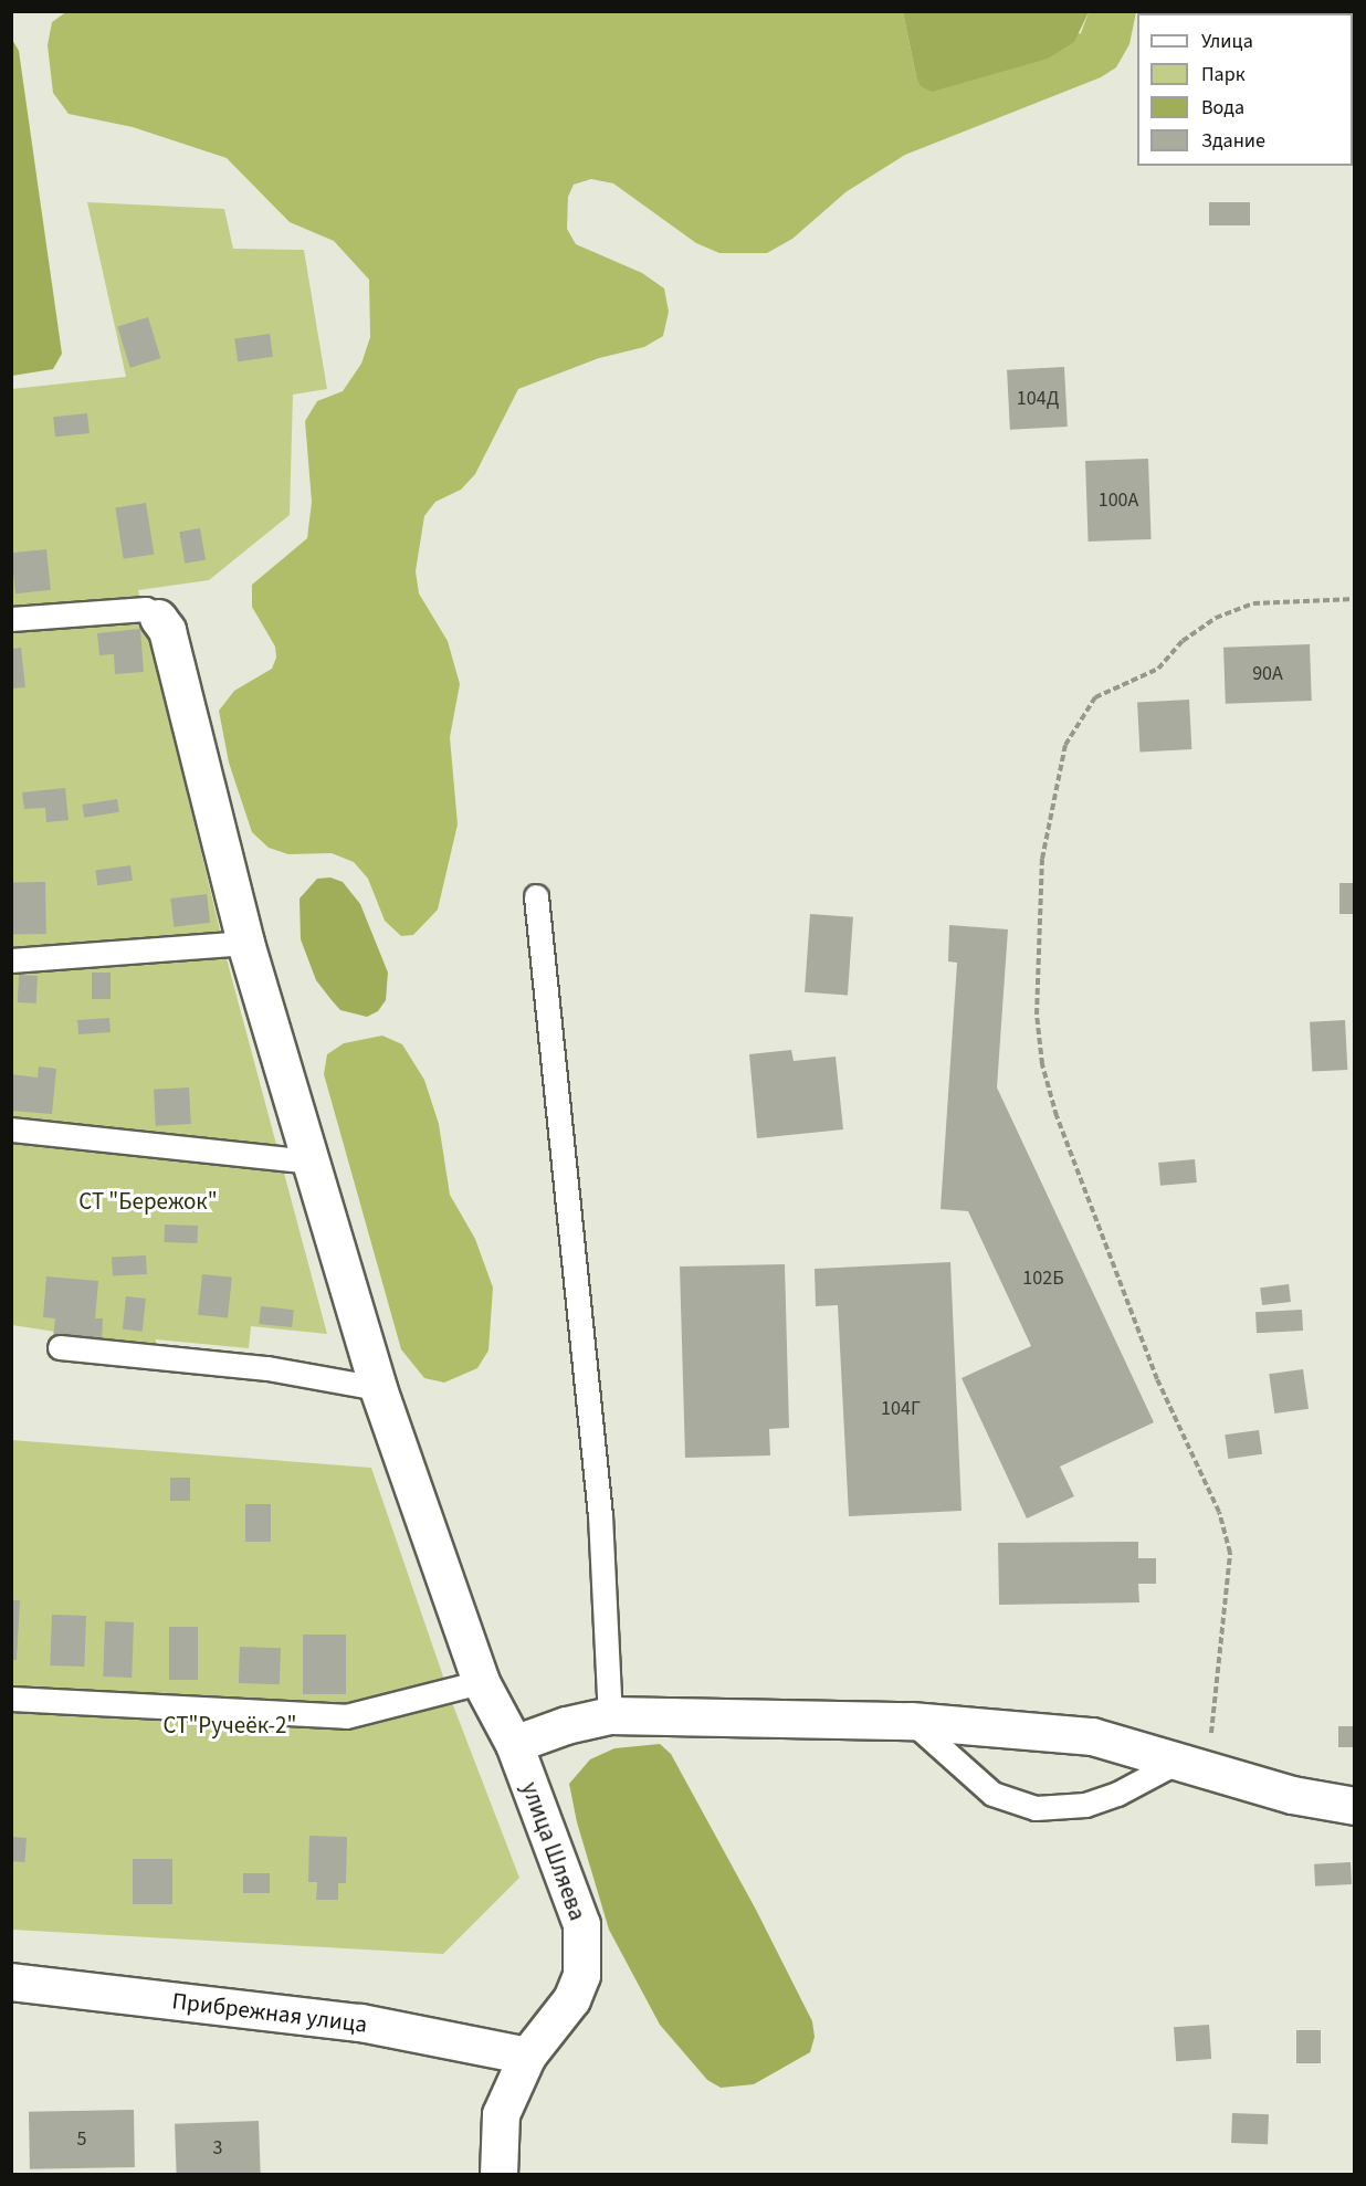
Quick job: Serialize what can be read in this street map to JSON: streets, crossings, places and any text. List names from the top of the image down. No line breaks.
{"streets":{"street":["улица Шляева","Прибрежная улица"]},"crossings":[["улица Шляева","Прибрежная улица"]],"parks":["СТ \"Бережок\"","СТ\"Ручеёк-2\""],"house_numbers":["104Д","100А","90А","102Б","104Г","5","3"],"legend":["Улица","Парк","Вода","Здание"]}
